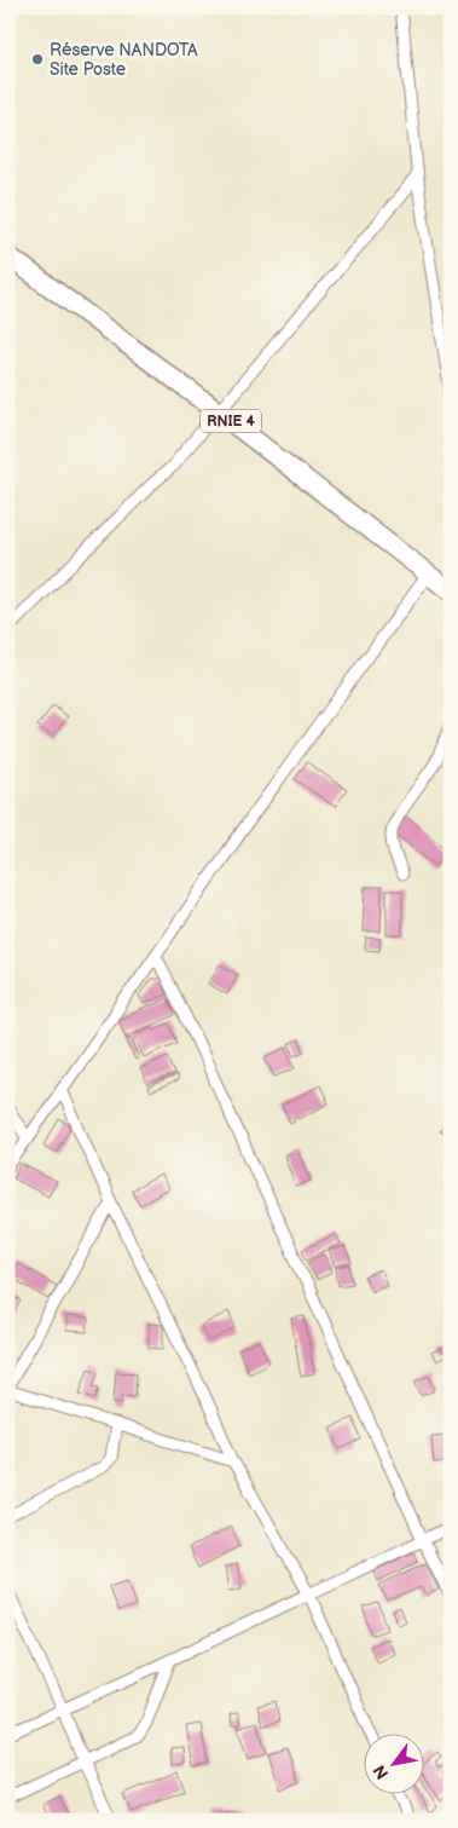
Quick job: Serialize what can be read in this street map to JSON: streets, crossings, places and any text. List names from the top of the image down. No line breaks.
{"streets":{"main road":["RNIE 4"]},"places":["Réserve NANDOTA Site Poste"],"north":"bottom left"}
